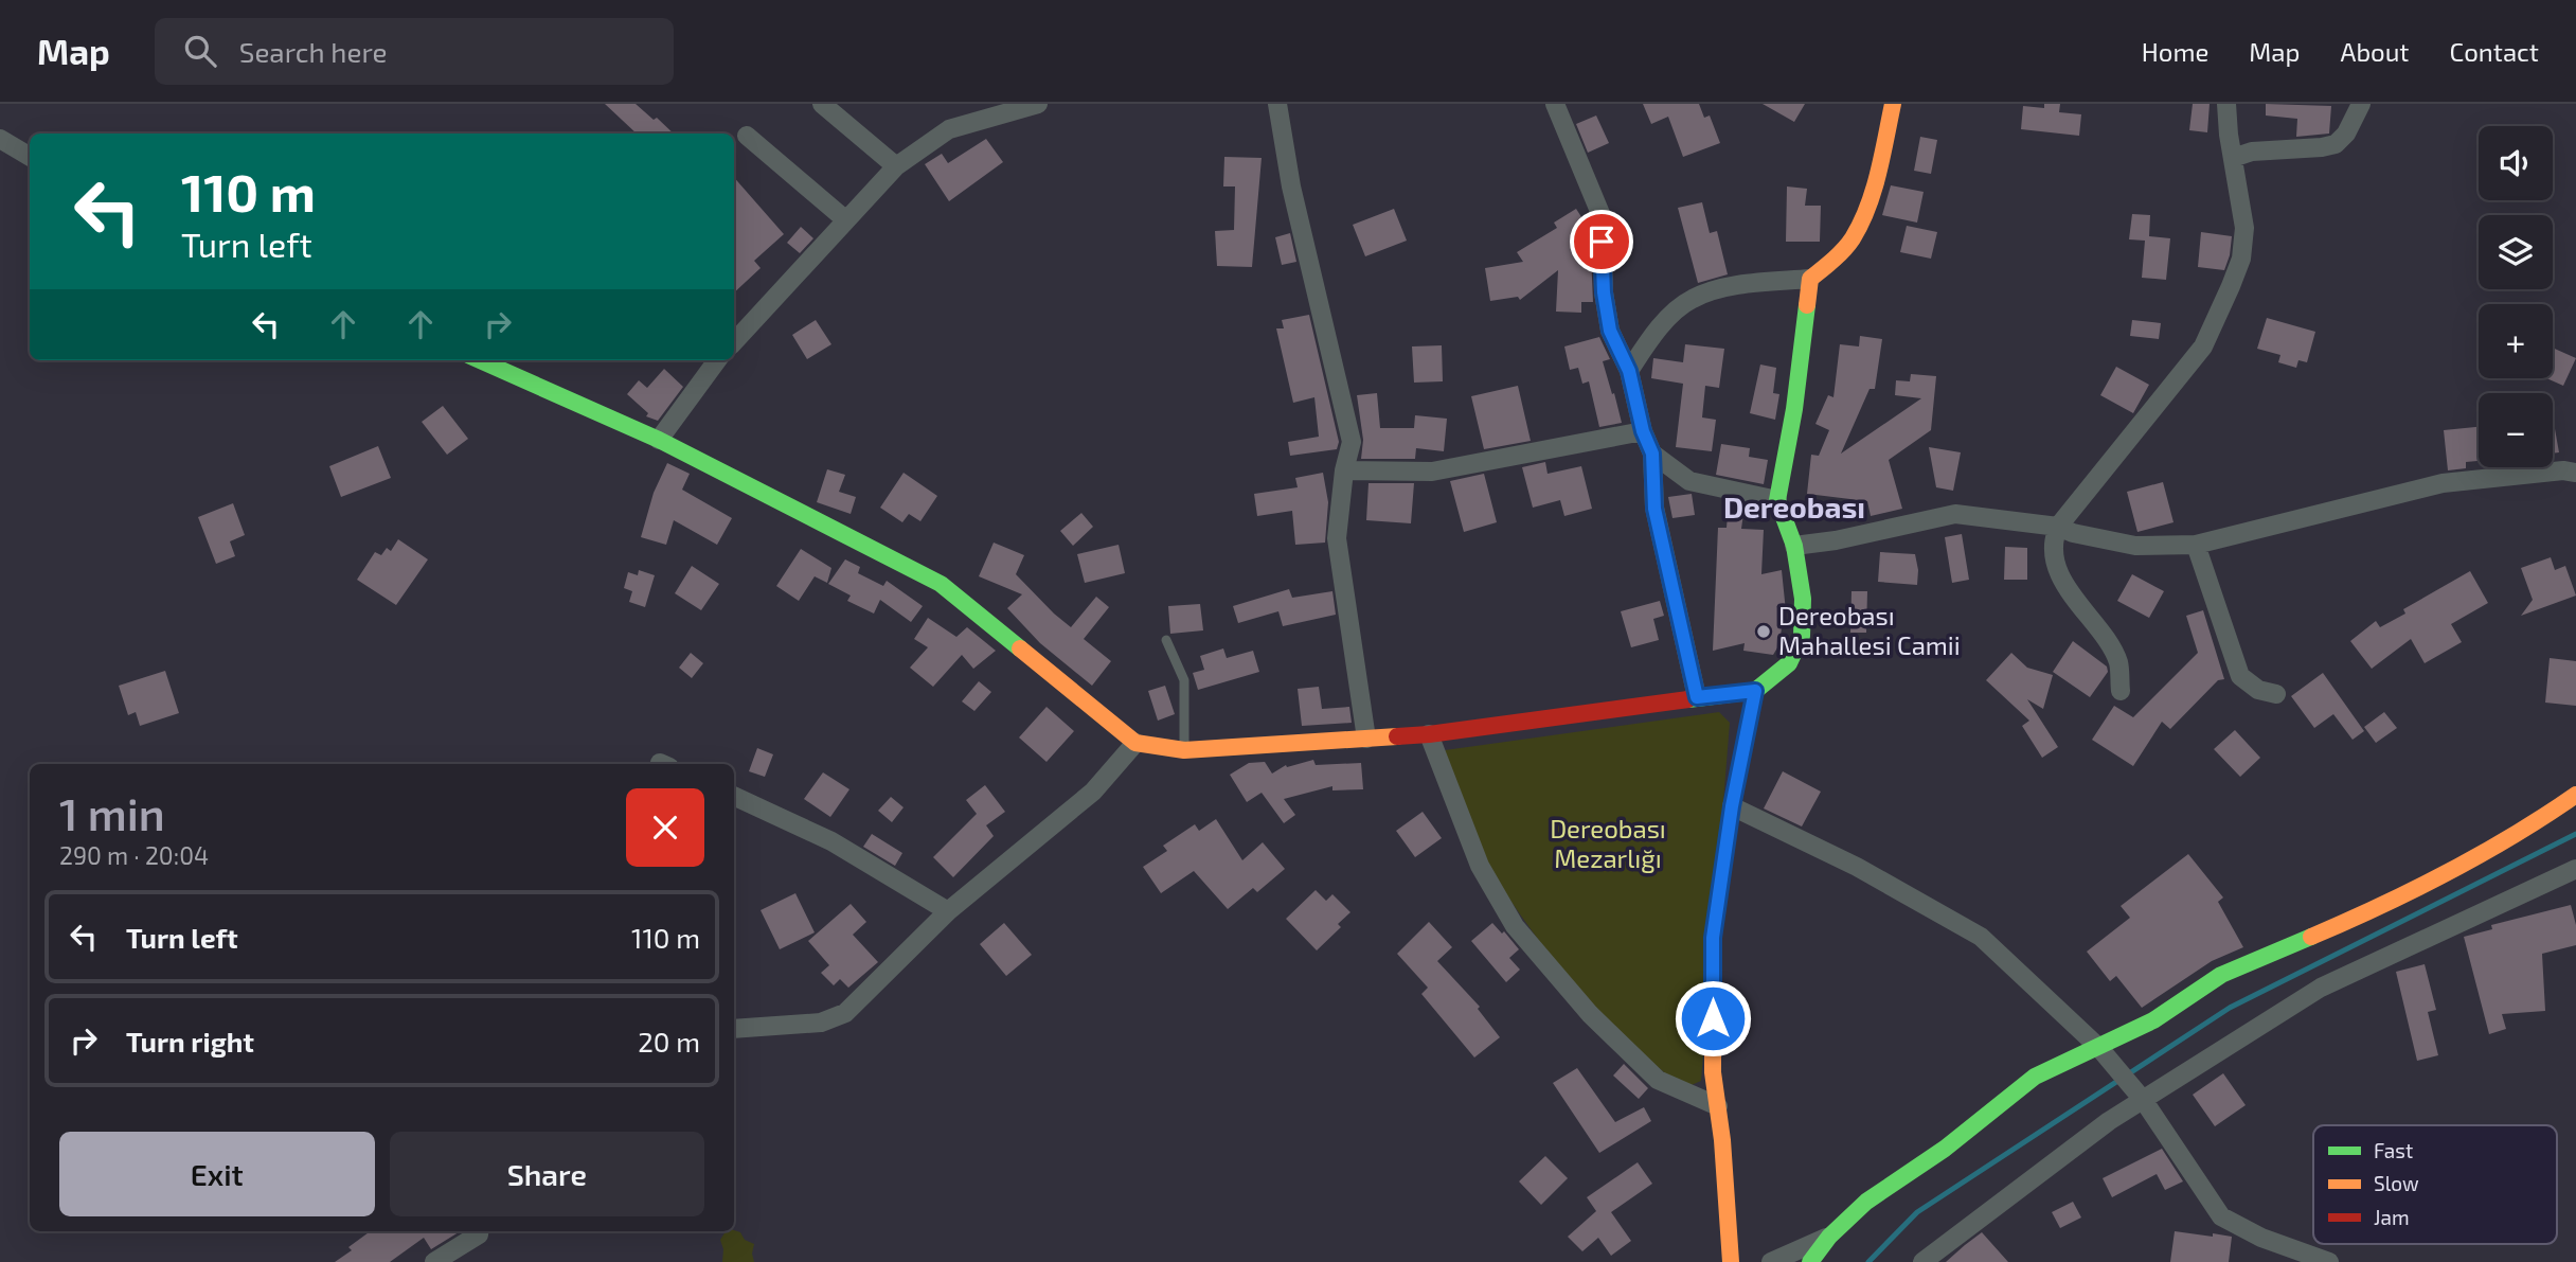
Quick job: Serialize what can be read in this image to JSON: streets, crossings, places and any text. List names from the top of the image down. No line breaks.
{"districts":["Dereobası"],"parks":["Dereobası Mezarlığı"],"places":["Dereobası Mahallesi Camii"],"legend":["Fast","Slow","Jam"],"page":{"header":"Map","search":"Search here","nav":["Home","Map","About","Contact"],"map_buttons":["+","−"],"turn":["110 m","Turn left"],"heading":["1 min","290 m · 20:04"],"list":[{"name":"Turn left","value":"110 m"},{"name":"Turn right","value":"20 m"}],"buttons":["Exit","Share"]}}
